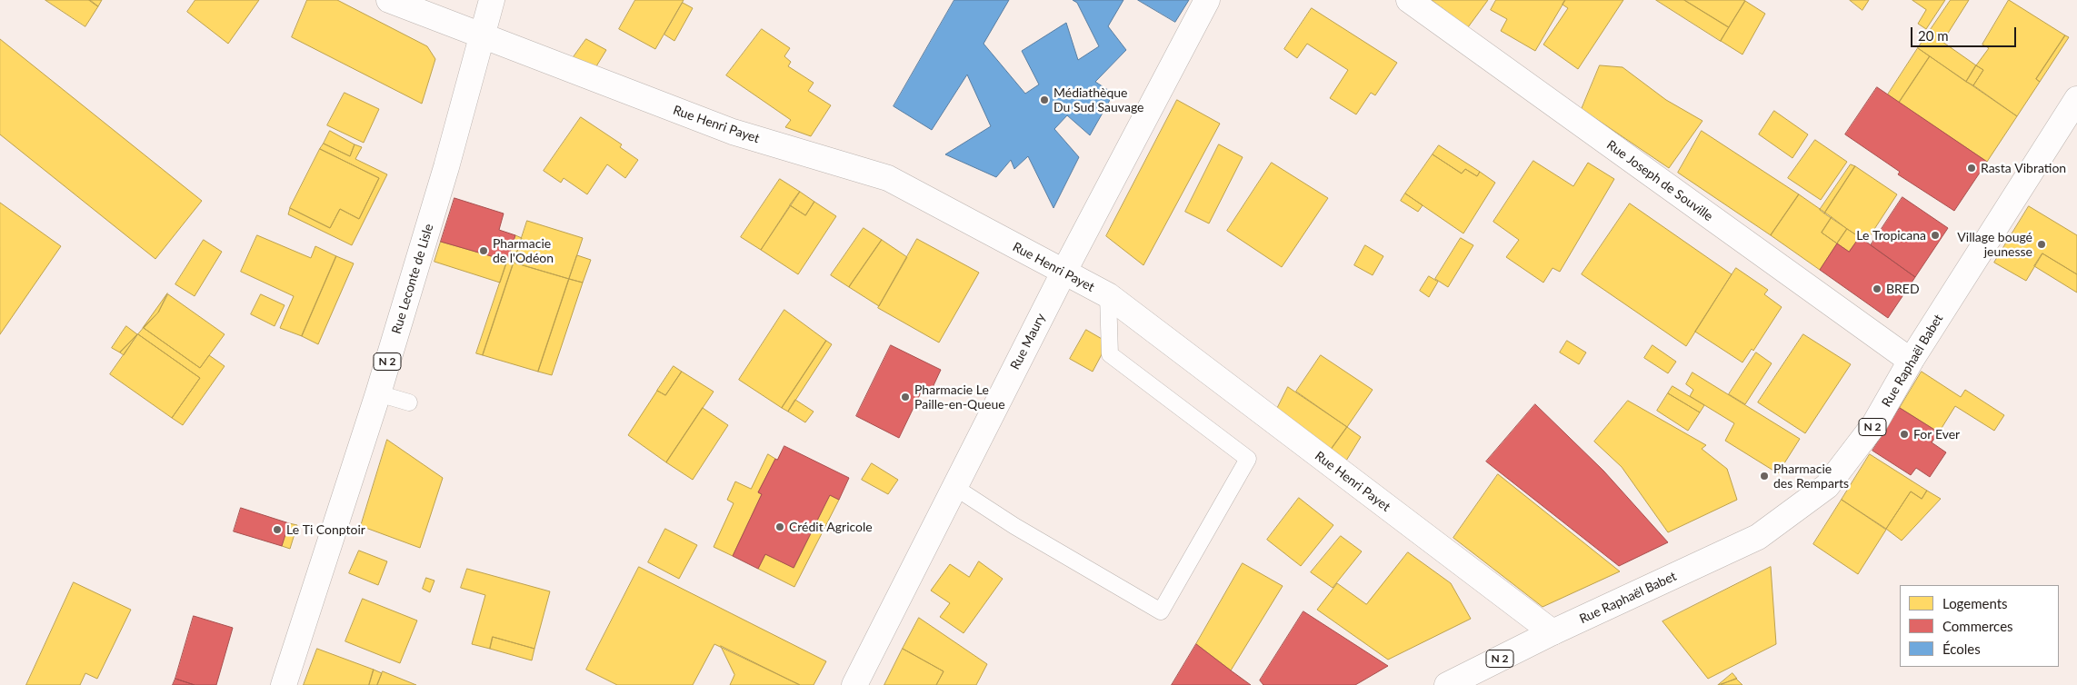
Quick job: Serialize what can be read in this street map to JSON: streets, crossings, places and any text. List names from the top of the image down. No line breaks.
{"streets":{"street":["Rue Henri Payet","Rue Joseph de Souville","Rue Leconte de Lisle","Rue Maury","Rue Raphaël Babet","N 2"]},"crossings":[["Rue Henri Payet","Rue Leconte de Lisle"],["Rue Henri Payet","Rue Maury"],["Rue Henri Payet","Rue Raphaël Babet"],["Rue Joseph de Souville","Rue Raphaël Babet"]],"places":["Médiathèque Du Sud Sauvage","Rasta Vibration","Le Tropicana","Village bougé jeunesse","Pharmacie de l'Odéon","BRED","Pharmacie Le Paille-en-Queue","For Ever","Pharmacie des Remparts","Crédit Agricole","Le Ti Conptoir"],"legend":["Logements","Commerces","Écoles"],"scale_bar":"20 m"}
